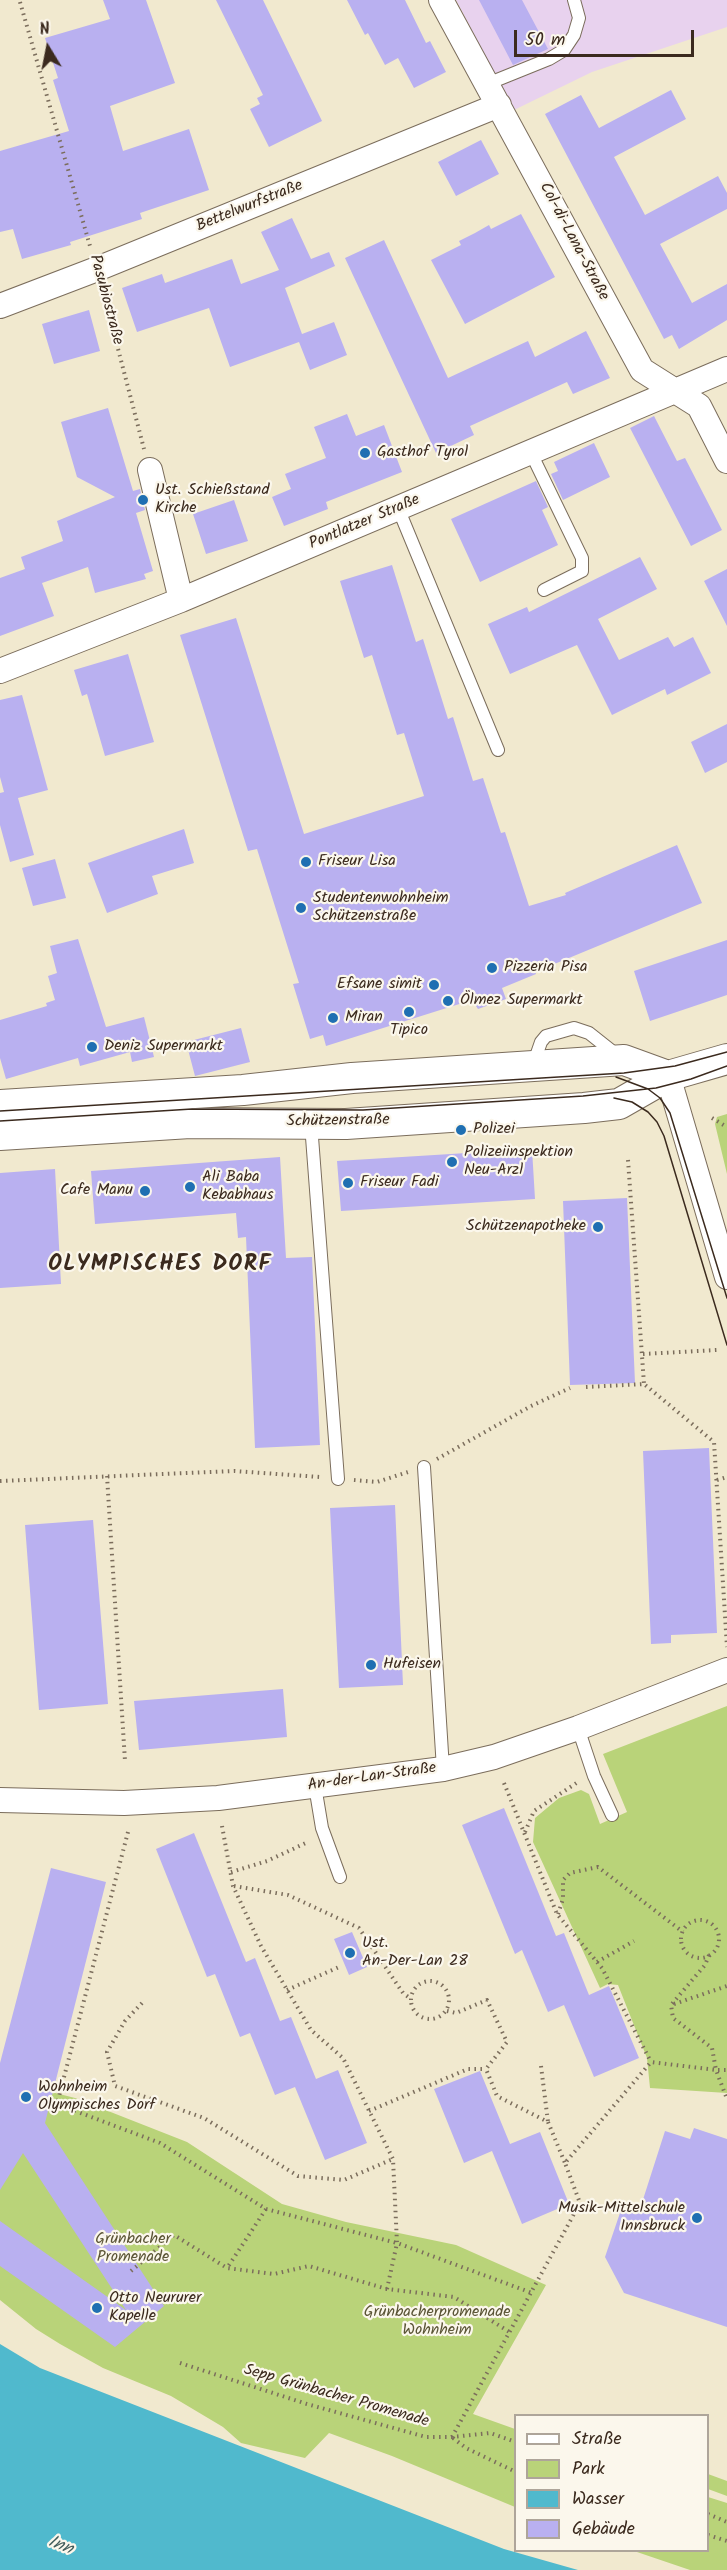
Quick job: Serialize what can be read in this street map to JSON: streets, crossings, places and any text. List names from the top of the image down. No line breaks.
{"streets":{"street":["Bettelwurfstraße","Col-di-Lana-Straße","Pontlatzer Straße","Schützenstraße","An-der-Lan-Straße"],"path":["Pasubiostraße","Sepp Grünbacher Promenade"]},"crossings":[["Bettelwurfstraße","Col-di-Lana-Straße"],["Bettelwurfstraße","Pasubiostraße"],["Col-di-Lana-Straße","Pontlatzer Straße"]],"districts":["OLYMPISCHES DORF"],"water":["Inn"],"parks":["Grünbacher Promenade","Grünbacherpromenade Wohnheim"],"places":["Gasthof Tyrol","Ust. Schießstand Kirche","Friseur Lisa","Studentenwohnheim Schützenstraße","Pizzeria Pisa","Efsane simit","Ölmez Supermarkt","Tipico","Miran","Deniz Supermarkt","Polizei","Polizeiinspektion Neu-Arzl","Friseur Fadi","Ali Baba Kebabhaus","Cafe Manu","Schützenapotheke","Hufeisen","Ust. An-Der-Lan 28","Wohnheim Olympisches Dorf","Musik-Mittelschule Innsbruck","Otto Neururer Kapelle"],"legend":["Straße","Park","Wasser","Gebäude"],"scale_bar":"50 m","north":"top"}
